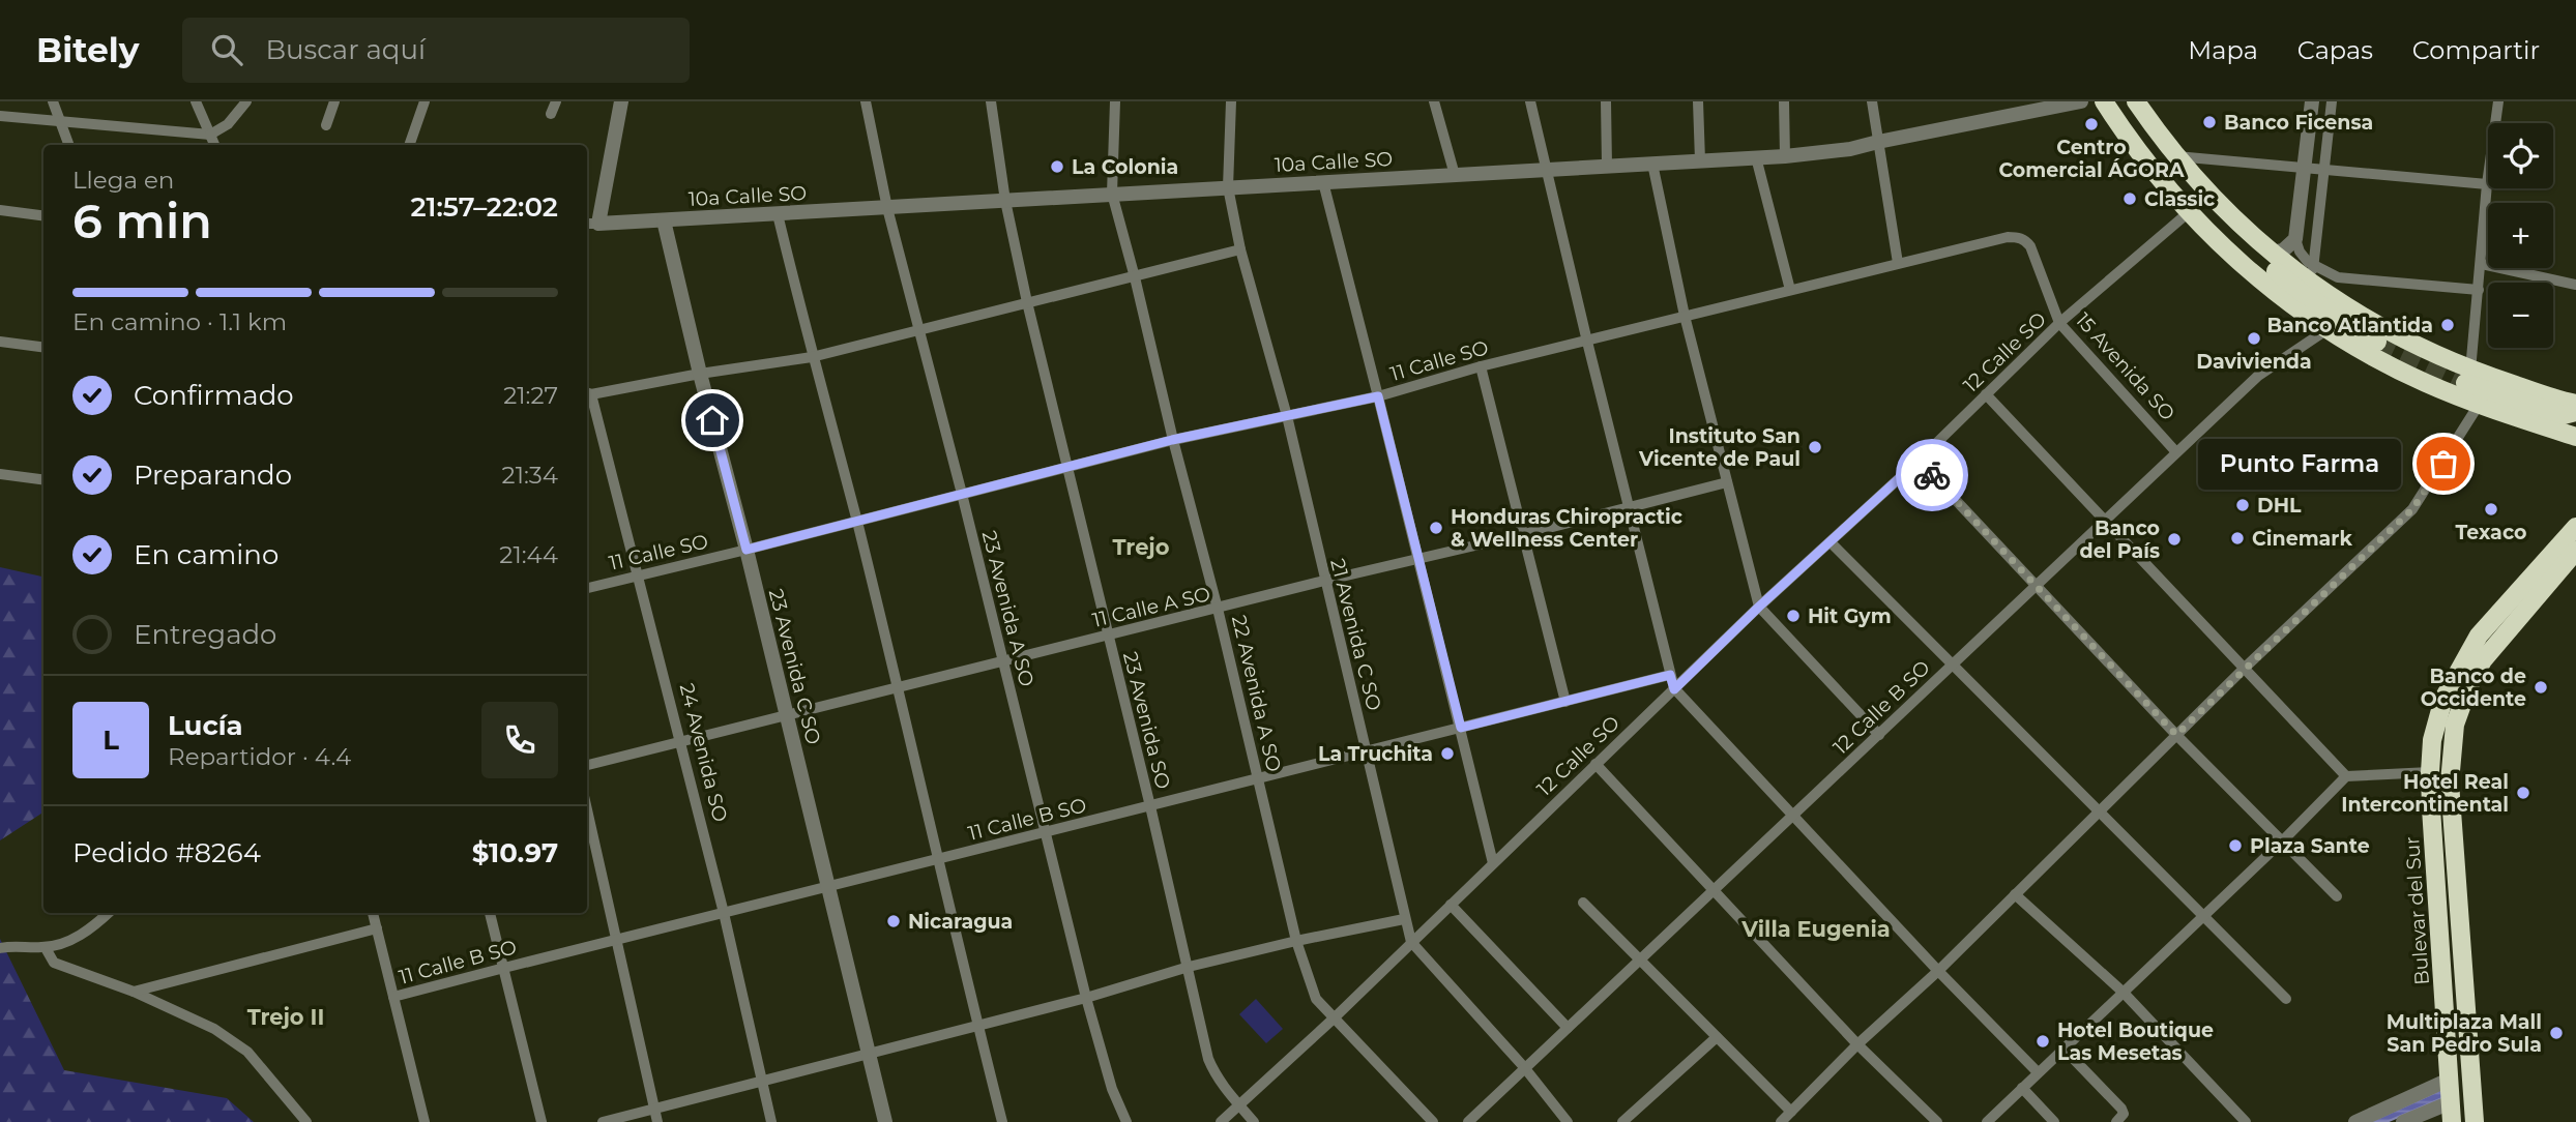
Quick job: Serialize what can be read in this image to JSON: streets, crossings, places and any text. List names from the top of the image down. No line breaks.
{"streets":{"highway":["Bulevar del Sur"],"street":["10a Calle SO","12 Calle SO","11 Calle SO","15 Avenida SO","11 Calle A SO","23 Avenida A SO","21 Avenida C SO","23 Avenida C SO","22 Avenida A SO","12 Calle B SO","23 Avenida SO","24 Avenida SO","11 Calle B SO"]},"crossings":[["10a Calle SO","23 Avenida A SO"],["10a Calle SO","21 Avenida C SO"],["10a Calle SO","23 Avenida C SO"],["10a Calle SO","22 Avenida A SO"],["10a Calle SO","23 Avenida SO"],["12 Calle SO","15 Avenida SO"],["12 Calle SO","21 Avenida C SO"],["12 Calle SO","22 Avenida A SO"],["12 Calle SO","23 Avenida SO"],["11 Calle SO","15 Avenida SO"],["11 Calle SO","23 Avenida A SO"],["11 Calle SO","21 Avenida C SO"],["11 Calle SO","23 Avenida C SO"],["11 Calle SO","22 Avenida A SO"],["11 Calle SO","23 Avenida SO"],["11 Calle SO","24 Avenida SO"],["15 Avenida SO","12 Calle B SO"],["11 Calle A SO","23 Avenida A SO"],["11 Calle A SO","21 Avenida C SO"],["11 Calle A SO","23 Avenida C SO"],["11 Calle A SO","22 Avenida A SO"],["11 Calle A SO","23 Avenida SO"],["11 Calle A SO","24 Avenida SO"],["23 Avenida A SO","11 Calle B SO"],["21 Avenida C SO","12 Calle B SO"],["21 Avenida C SO","11 Calle B SO"],["23 Avenida C SO","11 Calle B SO"],["22 Avenida A SO","11 Calle B SO"],["23 Avenida SO","11 Calle B SO"],["24 Avenida SO","11 Calle B SO"]],"districts":["Trejo","Villa Eugenia","Trejo II"],"places":["Banco Ficensa","Centro Comercial ÁGORA","La Colonia","Classic","Banco Atlantida","Davivienda","Instituto San Vicente de Paul","Punto Farma","DHL","Texaco","Honduras Chiropractic & Wellness Center","Cinemark","Banco del País","Hit Gym","Banco de Occidente","La Truchita","Hotel Real Intercontinental","Plaza Sante","Nicaragua","Multiplaza Mall San Pedro Sula","Hotel Boutique Las Mesetas"],"page":{"header":"Bitely","search":"Buscar aquí","nav":["Mapa","Capas","Compartir"],"map_buttons":["+","−"],"heading":["6 min","Llega en","21:57–22:02"],"panel":["Lucía","Repartidor · 4.4","Pedido #8264","$10.97"],"bar":"En camino · 1.1 km","list":[["Confirmado","21:27"],["Preparando","21:34"],["En camino","21:44"],"Entregado"],"bubble":"Punto Farma","round":"L"}}
